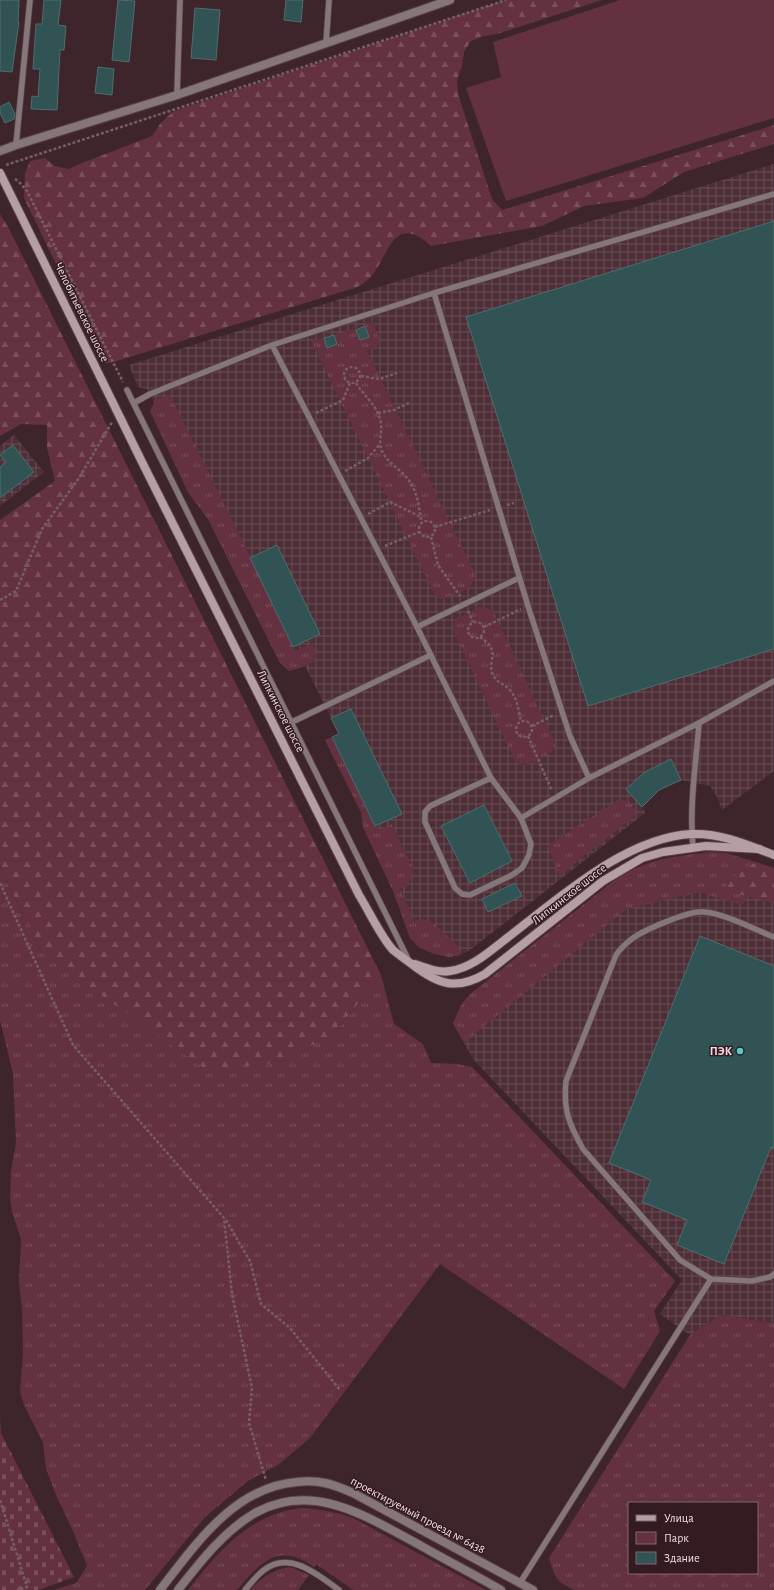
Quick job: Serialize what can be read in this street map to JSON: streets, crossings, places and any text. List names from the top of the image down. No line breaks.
{"streets":{"street":["Челобитьевское шоссе","Липкинское шоссе","проектируемый проезд № 6438"]},"crossings":[["Челобитьевское шоссе","Липкинское шоссе"]],"places":["ПЭК"],"legend":["Улица","Парк","Здание"]}
